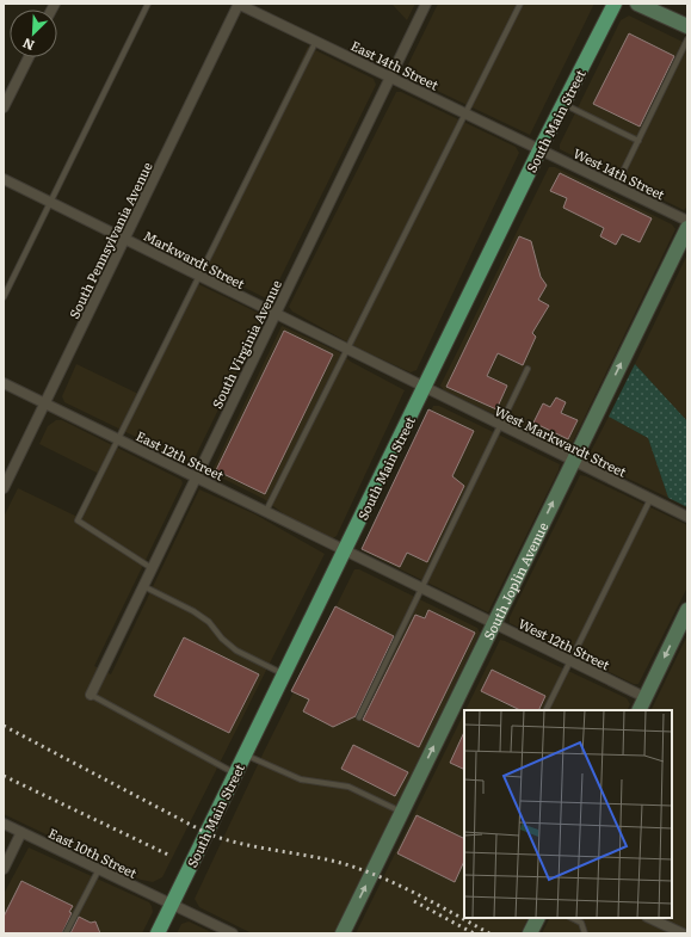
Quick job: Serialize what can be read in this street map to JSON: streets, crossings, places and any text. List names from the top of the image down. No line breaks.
{"streets":{"main road":["South Main Street"],"street":["East 14th Street","West 14th Street","South Pennsylvania Avenue","Markwardt Street","South Virginia Avenue","West Markwardt Street","East 12th Street","South Joplin Avenue","West 12th Street","East 10th Street"]},"crossings":[["East 14th Street","South Main Street"],["East 14th Street","West 14th Street"],["East 14th Street","South Pennsylvania Avenue"],["East 14th Street","South Virginia Avenue"],["South Main Street","West 14th Street"],["South Main Street","Markwardt Street"],["South Main Street","West Markwardt Street"],["South Main Street","East 12th Street"],["South Main Street","West 12th Street"],["South Main Street","East 10th Street"],["South Pennsylvania Avenue","Markwardt Street"],["South Pennsylvania Avenue","East 12th Street"],["Markwardt Street","South Virginia Avenue"],["Markwardt Street","West Markwardt Street"],["South Virginia Avenue","East 12th Street"],["West Markwardt Street","South Joplin Avenue"],["East 12th Street","West 12th Street"],["South Joplin Avenue","West 12th Street"]],"one_way":["South Joplin Avenue"],"north":"bottom left"}
